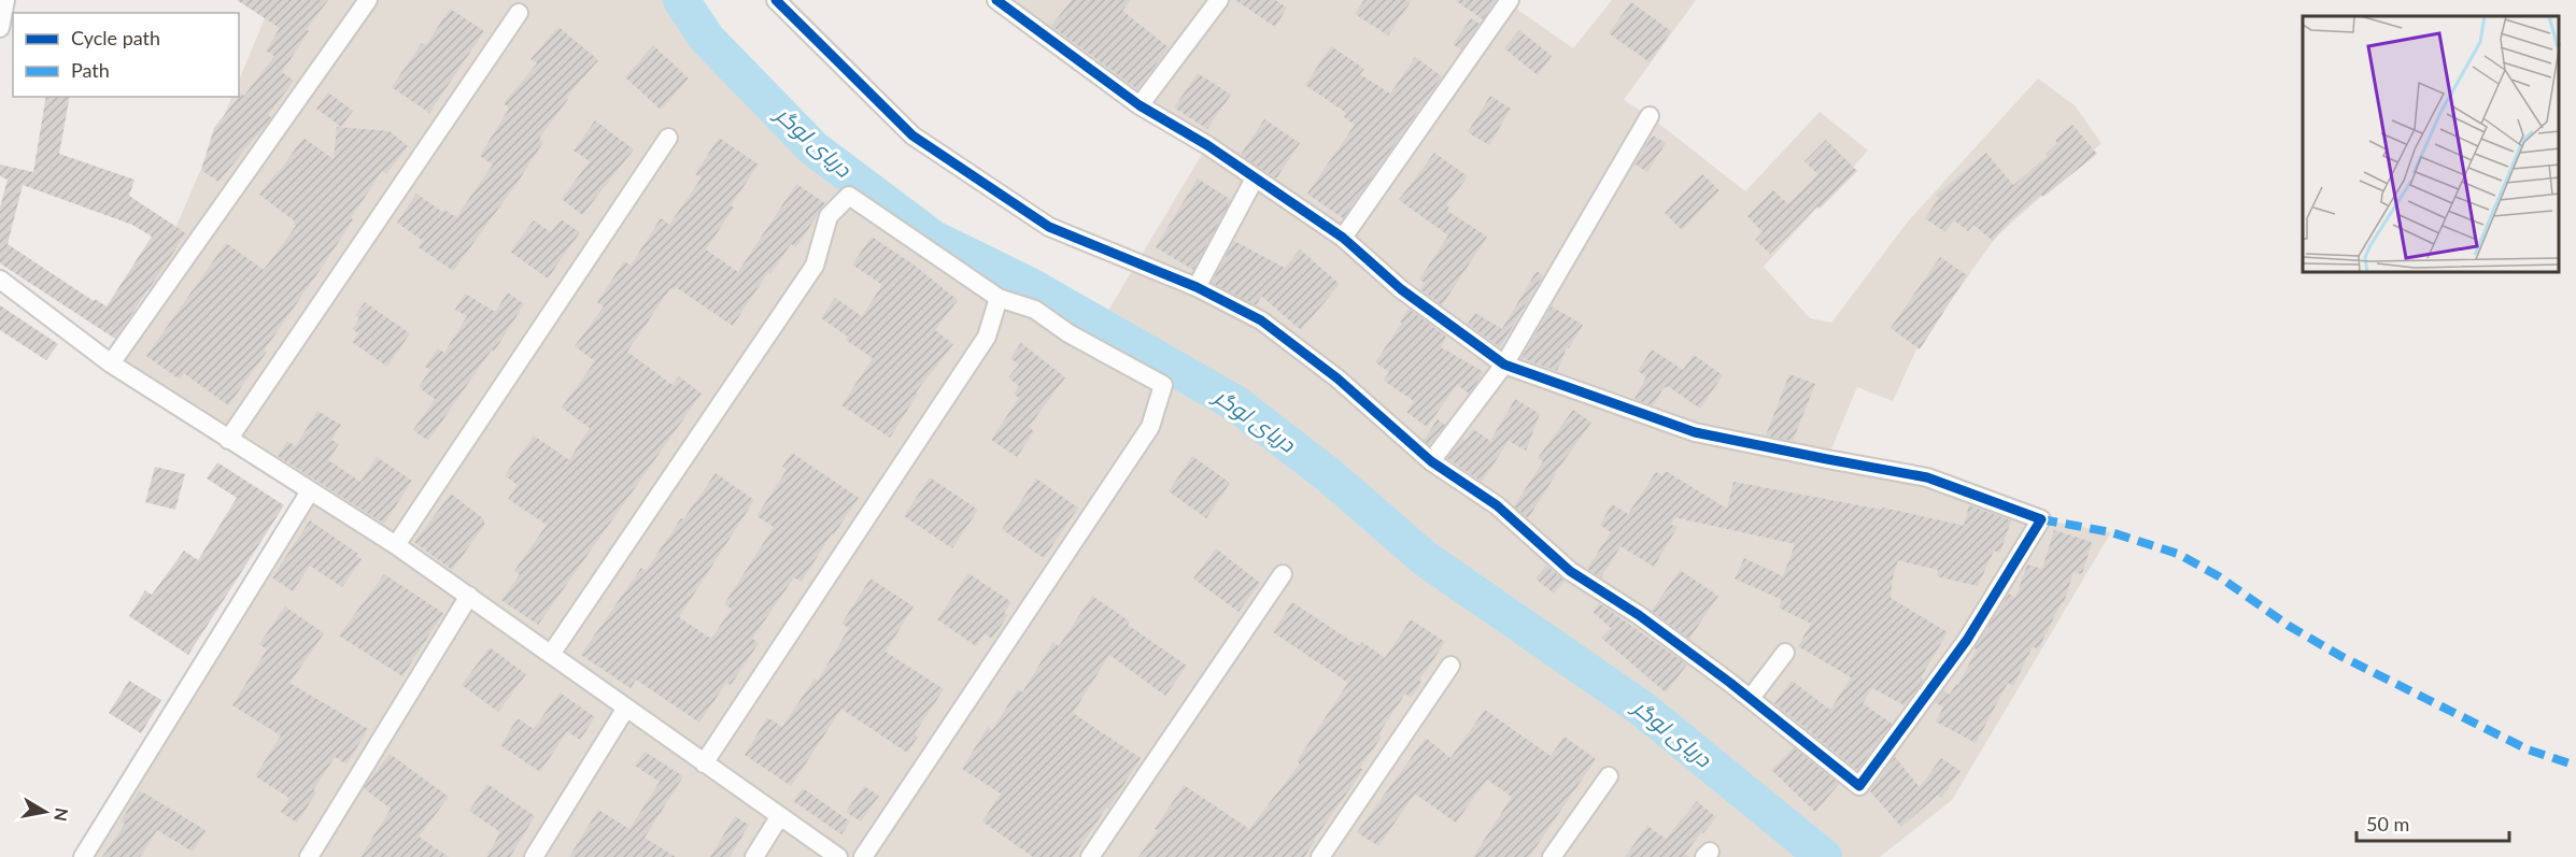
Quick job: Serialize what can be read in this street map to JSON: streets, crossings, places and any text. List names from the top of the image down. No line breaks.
{"water":["دریای لوگر"],"legend":["Cycle path","Path"],"scale_bar":"50 m","north":"right"}
